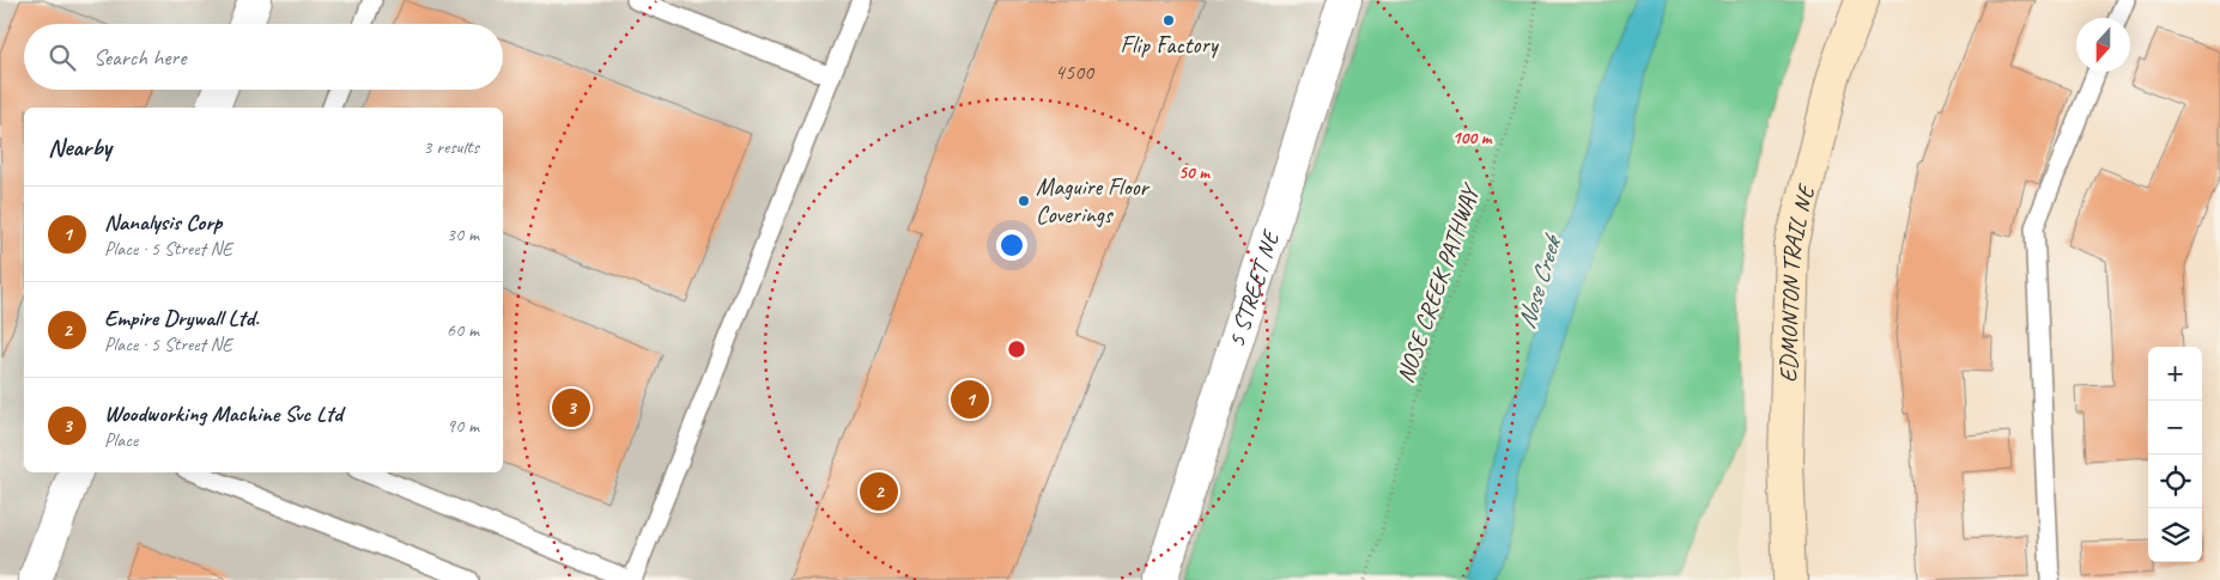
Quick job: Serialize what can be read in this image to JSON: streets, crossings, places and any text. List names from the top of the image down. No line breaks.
{"streets":{"main road":["EDMONTON TRAIL NE"],"street":["5 STREET NE"],"path":["NOSE CREEK PATHWAY"]},"water":["Nose Creek"],"places":["Flip Factory","Maguire Floor Coverings"],"house_numbers":["4500"],"north":"bottom","page":{"search":"Search here","heading":["Nearby","3 results"],"list":[{"mark":"1","name":"Nanalysis Corp","note":"Place · 5 Street NE","value":"30 m"},{"mark":"2","name":"Empire Drywall Ltd.","note":"Place · 5 Street NE","value":"60 m"},{"mark":"3","name":"Woodworking Machine Svc Ltd","note":"Place","value":"90 m"}],"map_buttons":["+","−"],"pins":["1","3","2"]},"rings":["100 m","50 m"]}
